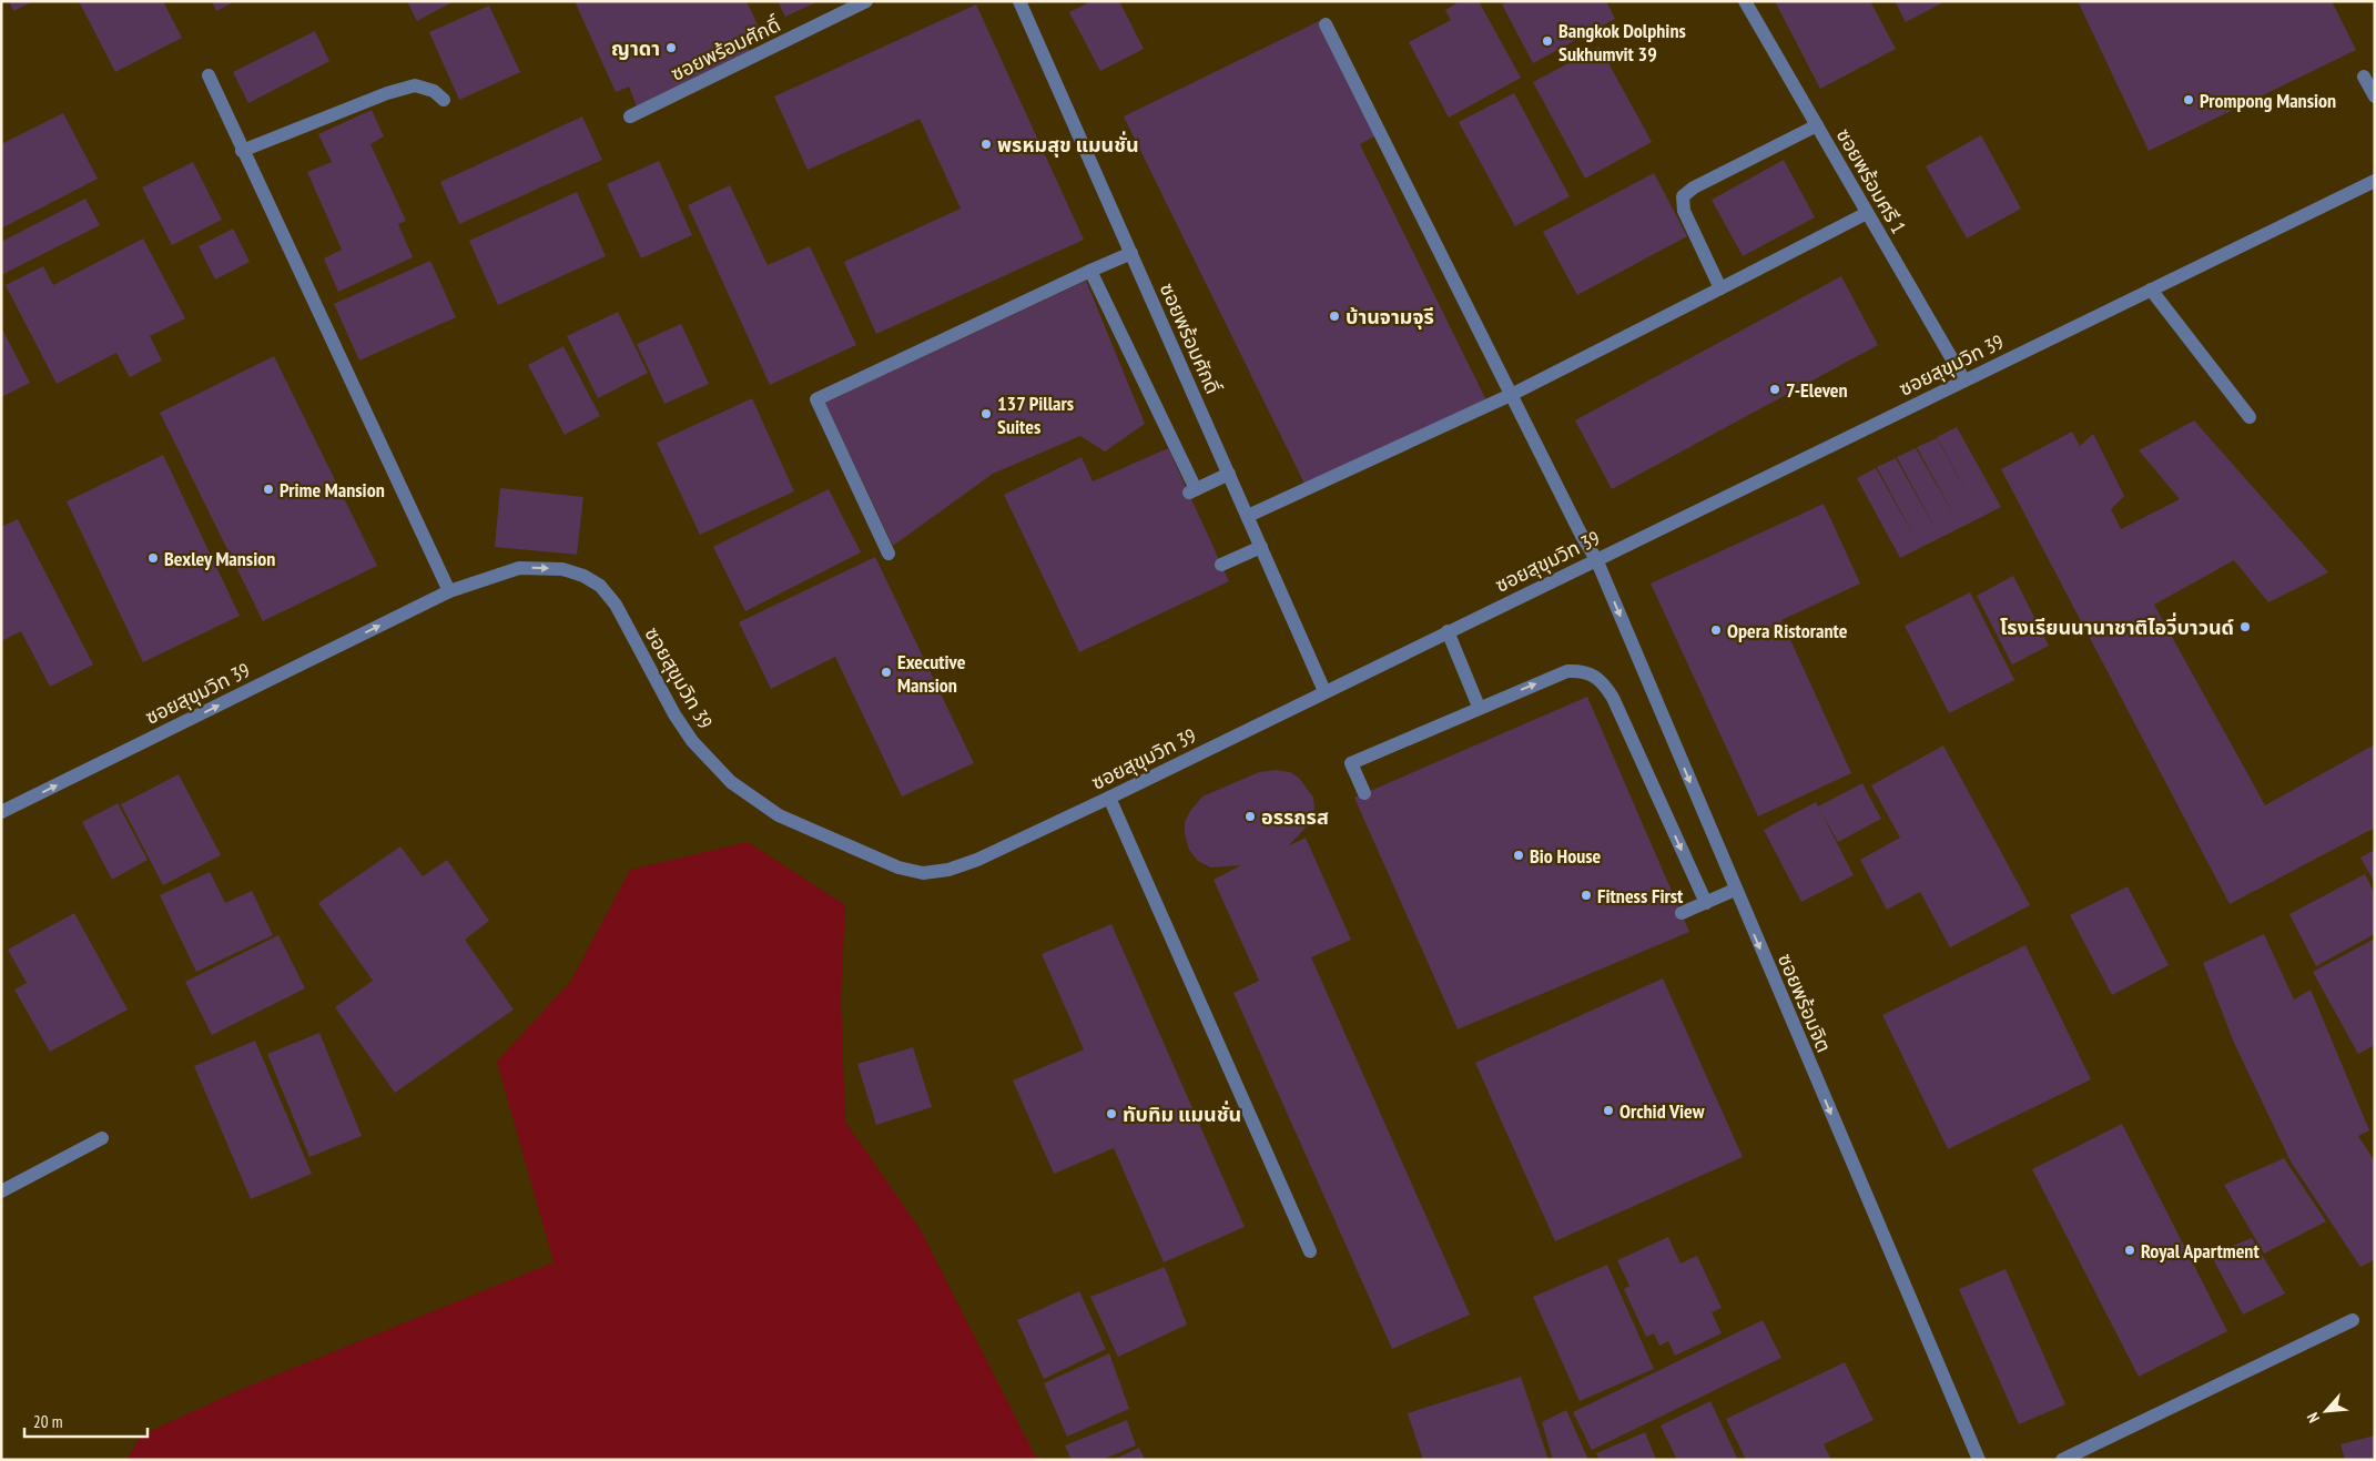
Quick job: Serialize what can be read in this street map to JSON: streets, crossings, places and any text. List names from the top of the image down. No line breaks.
{"streets":{"street":["ซอยพร้อมศักดิ์","ซอยพร้อมศรี 1","ซอยสุขุมวิท 39","ซอยพร้อมจิต"]},"crossings":[["ซอยพร้อมศักดิ์","ซอยสุขุมวิท 39"],["ซอยพร้อมศรี 1","ซอยสุขุมวิท 39"],["ซอยสุขุมวิท 39","ซอยพร้อมจิต"]],"one_way":["ซอยสุขุมวิท 39","ซอยพร้อมจิต"],"places":["Bangkok Dolphins Sukhumvit 39","ญาดา","Prompong Mansion","พรหมสุข แมนชั่น","บ้านจามจุรี","7-Eleven","137 Pillars Suites","Prime Mansion","Bexley Mansion","โรงเรียนนานาชาติไอวี่บาวนด์","Opera Ristorante","Executive Mansion","อรรถรส","Bio House","Fitness First","Orchid View","ทับทิม แมนชั่น","Royal Apartment"],"scale_bar":"20 m","north":"bottom left"}
